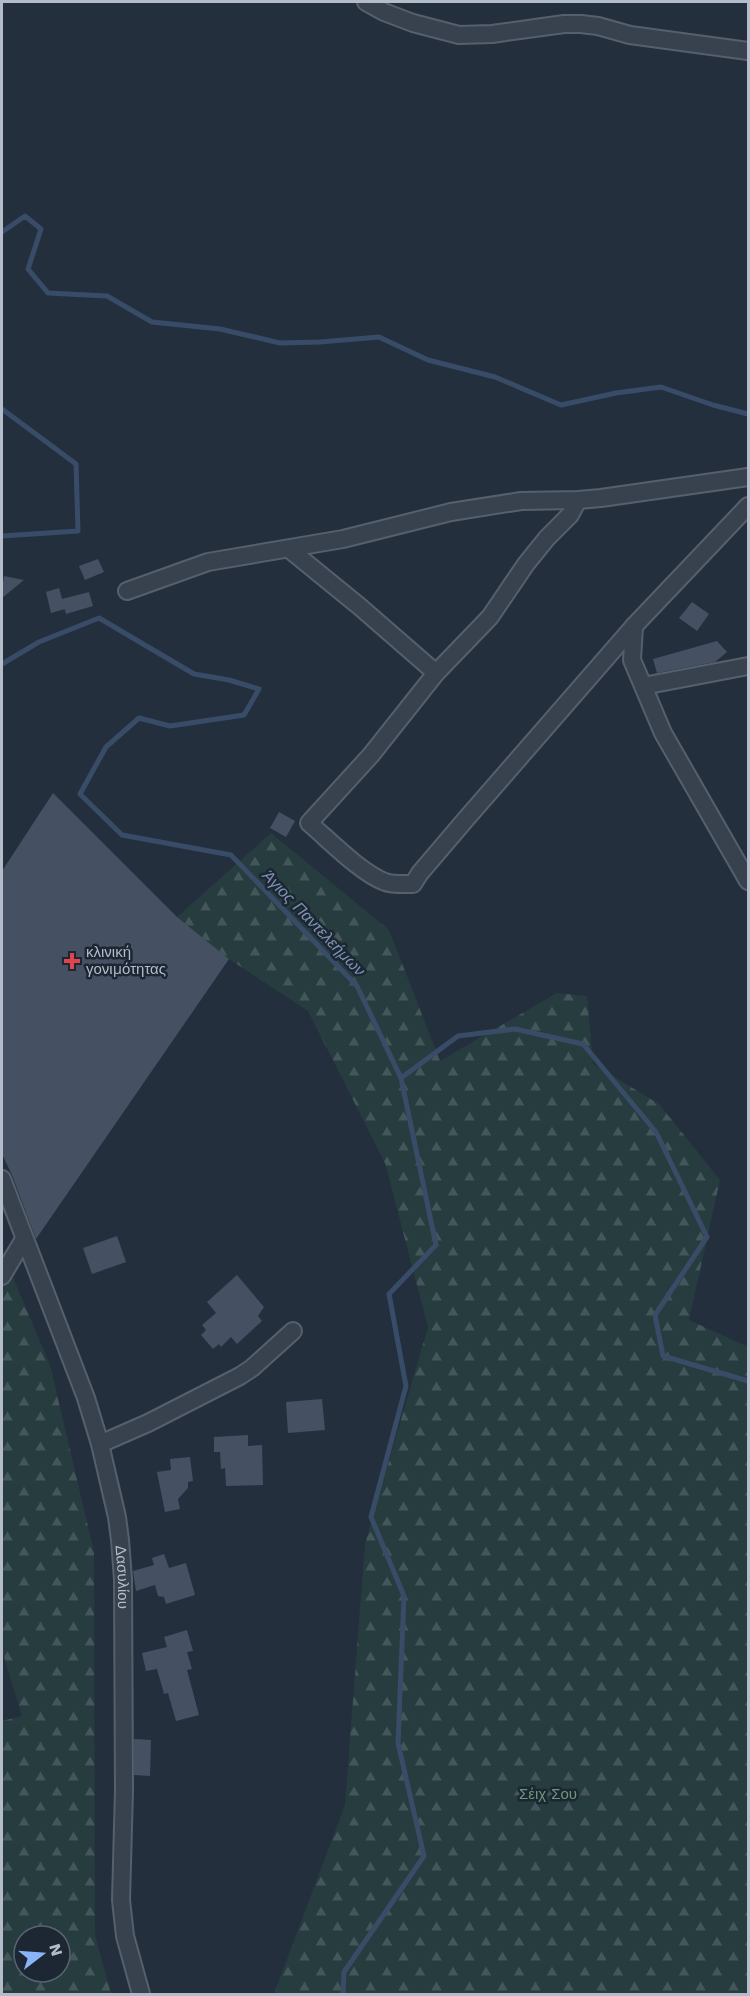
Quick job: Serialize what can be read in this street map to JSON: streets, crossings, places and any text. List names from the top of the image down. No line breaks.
{"streets":{"street":["Δασυλίου"]},"water":["Άγιος Παντελεήμων"],"parks":["Σέιχ Σου"],"places":{"health":["κλινική γονιμότητας"]},"north":"right"}
